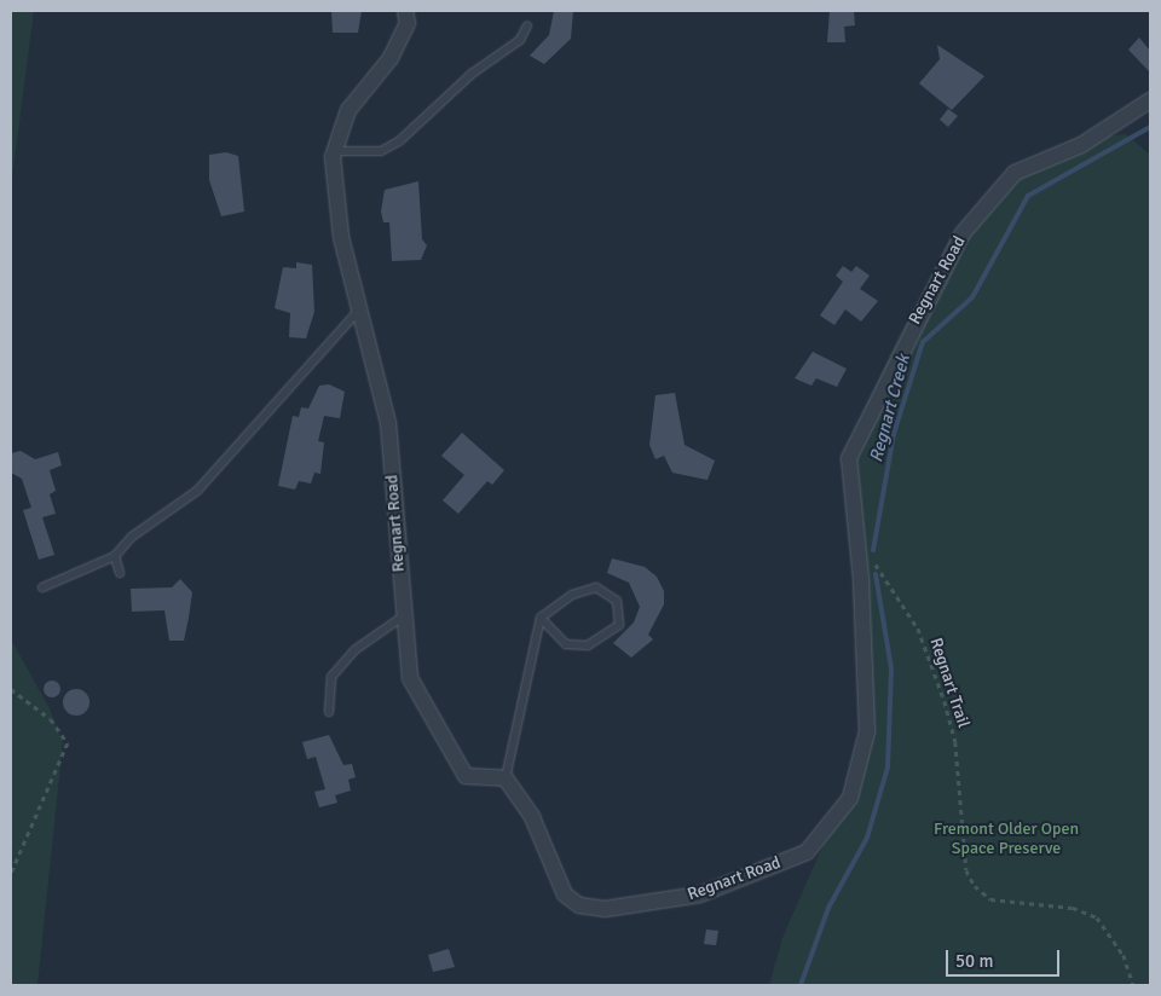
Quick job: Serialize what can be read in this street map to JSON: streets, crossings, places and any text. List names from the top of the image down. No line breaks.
{"streets":{"street":["Regnart Road"],"path":["Regnart Trail"]},"water":["Regnart Creek"],"parks":["Fremont Older Open Space Preserve"],"scale_bar":"50 m"}
